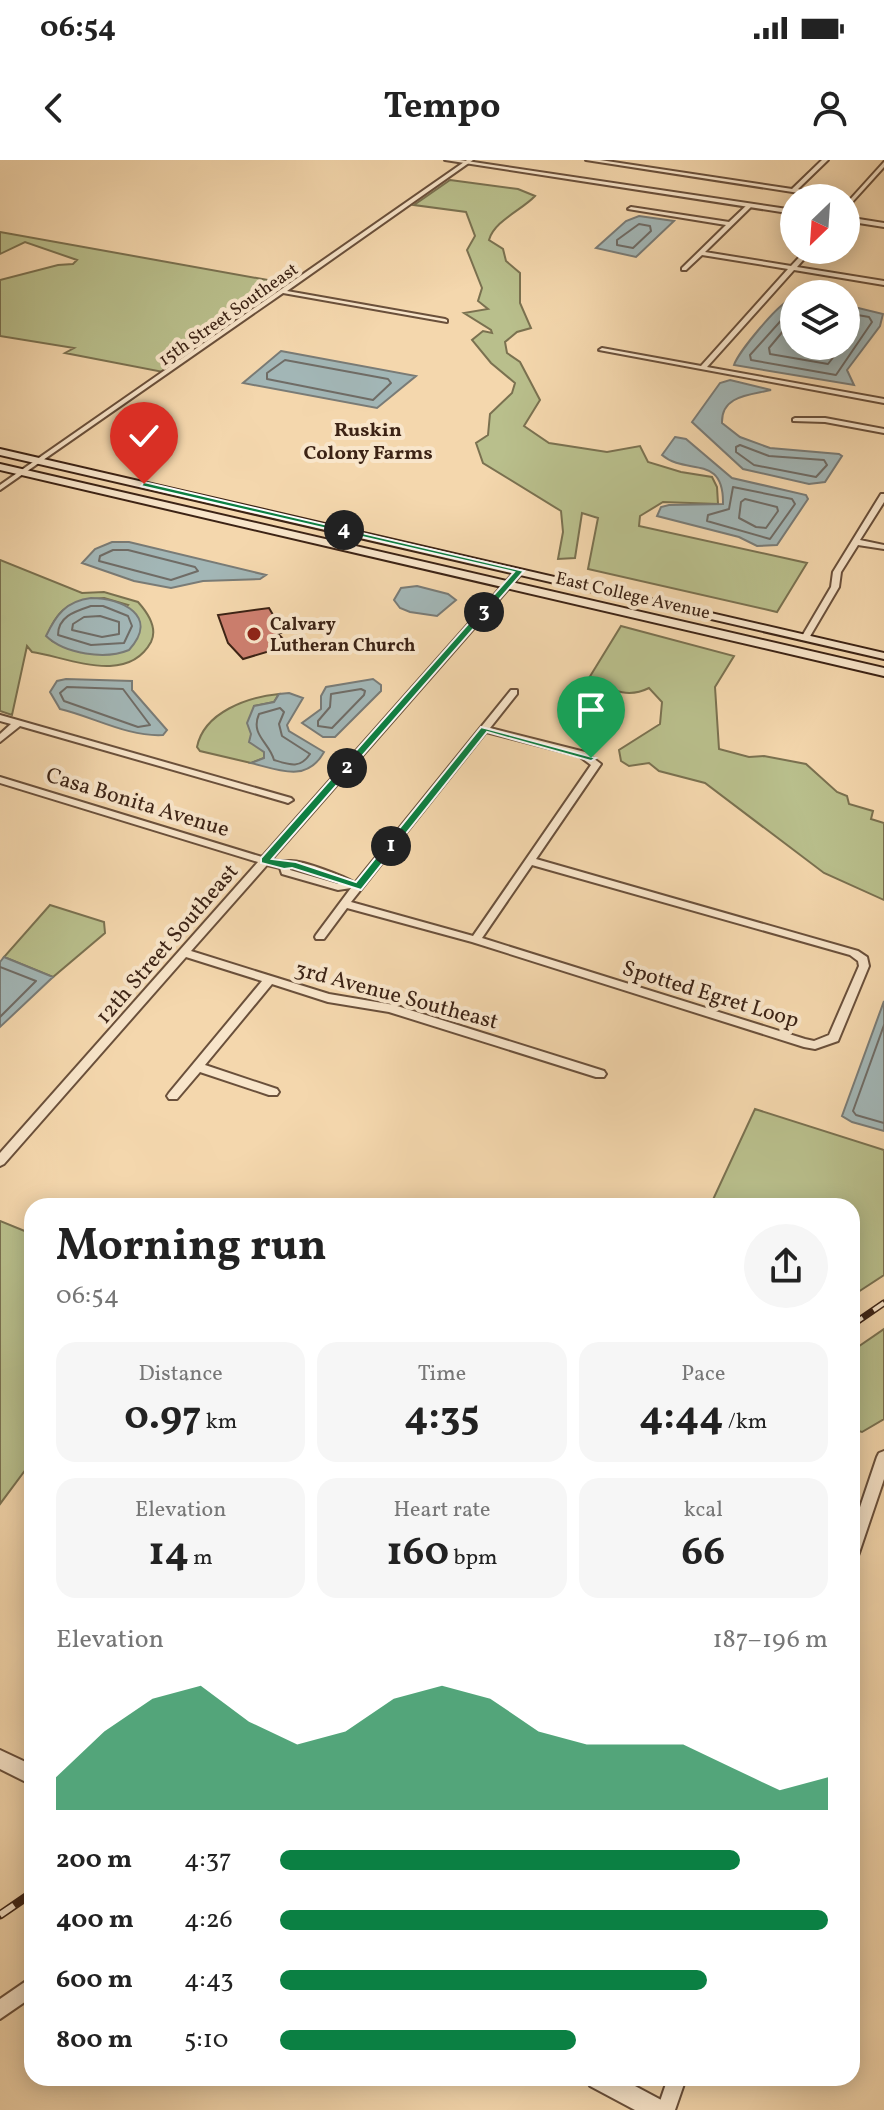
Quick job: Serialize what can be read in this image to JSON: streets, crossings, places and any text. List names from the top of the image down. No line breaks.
{"streets":{"main road":["East College Avenue"],"street":["15th Street Southeast","Casa Bonita Avenue","12th Street Southeast","Spotted Egret Loop","3rd Avenue Southeast"]},"crossings":[["15th Street Southeast","East College Avenue"],["East College Avenue","12th Street Southeast"],["Casa Bonita Avenue","12th Street Southeast"],["12th Street Southeast","3rd Avenue Southeast"]],"districts":["Ruskin Colony Farms"],"places":["Calvary Lutheran Church"],"north":"bottom left","page":{"status":"06:54","header":"Tempo","pins":["4","3","2","1"],"heading":["Morning run","06:54"],"stats":[["Distance","0.97 km"],["Time","4:35"],["Pace","4:44 /km"],["Elevation","14 m"],["Heart rate","160 bpm"],["kcal","66"]],"chart":["Elevation","187–196 m"],"list":[{"name":"200 m","note":"4:37"},{"name":"400 m","note":"4:26"},{"name":"600 m","note":"4:43"},{"name":"800 m","note":"5:10"}]}}
